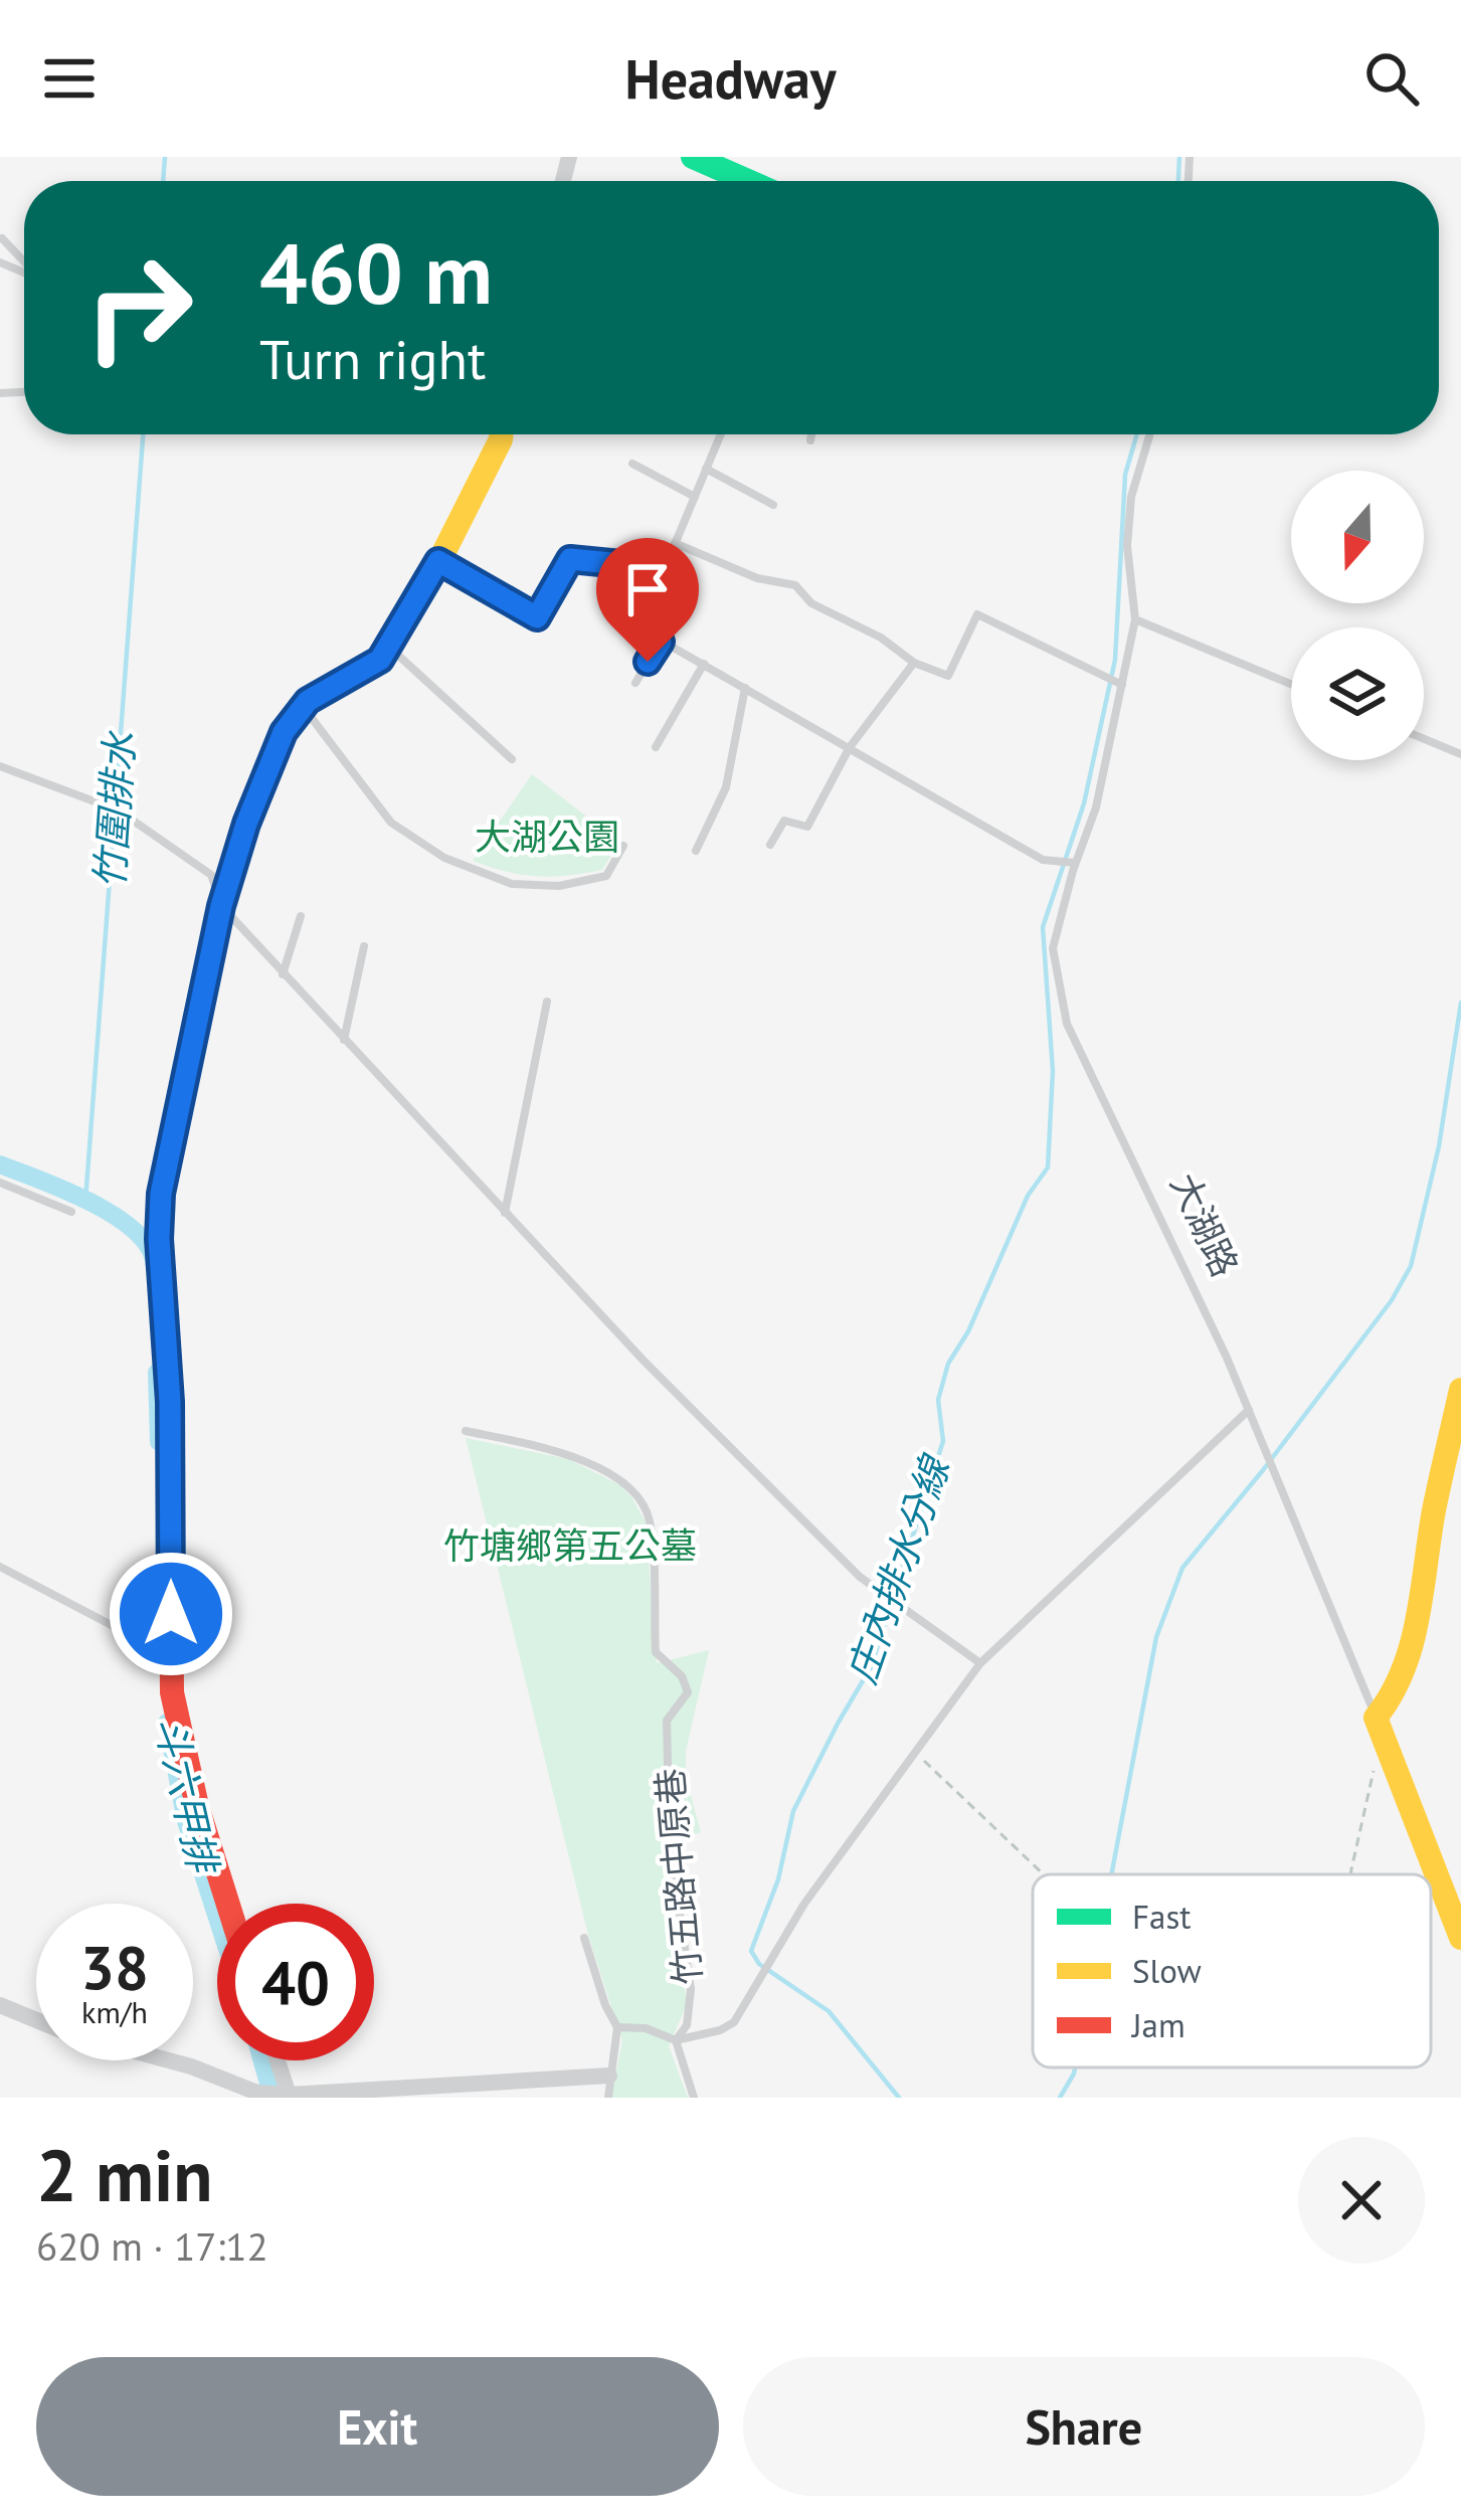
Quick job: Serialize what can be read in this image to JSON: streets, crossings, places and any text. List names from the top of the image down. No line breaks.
{"streets":{"lane":["大湖路","竹五路中原巷"]},"water":["竹圍排水","庄內排水分線","斗六甲排"],"parks":["大湖公園","竹塘鄉第五公墓"],"legend":["Fast","Slow","Jam"],"north":"bottom","page":{"header":"Headway","turn":["460 m","Turn right"],"speed":"38 km/h","limit":"40","heading":["2 min","620 m · 17:12"],"buttons":["Exit","Share"]}}
